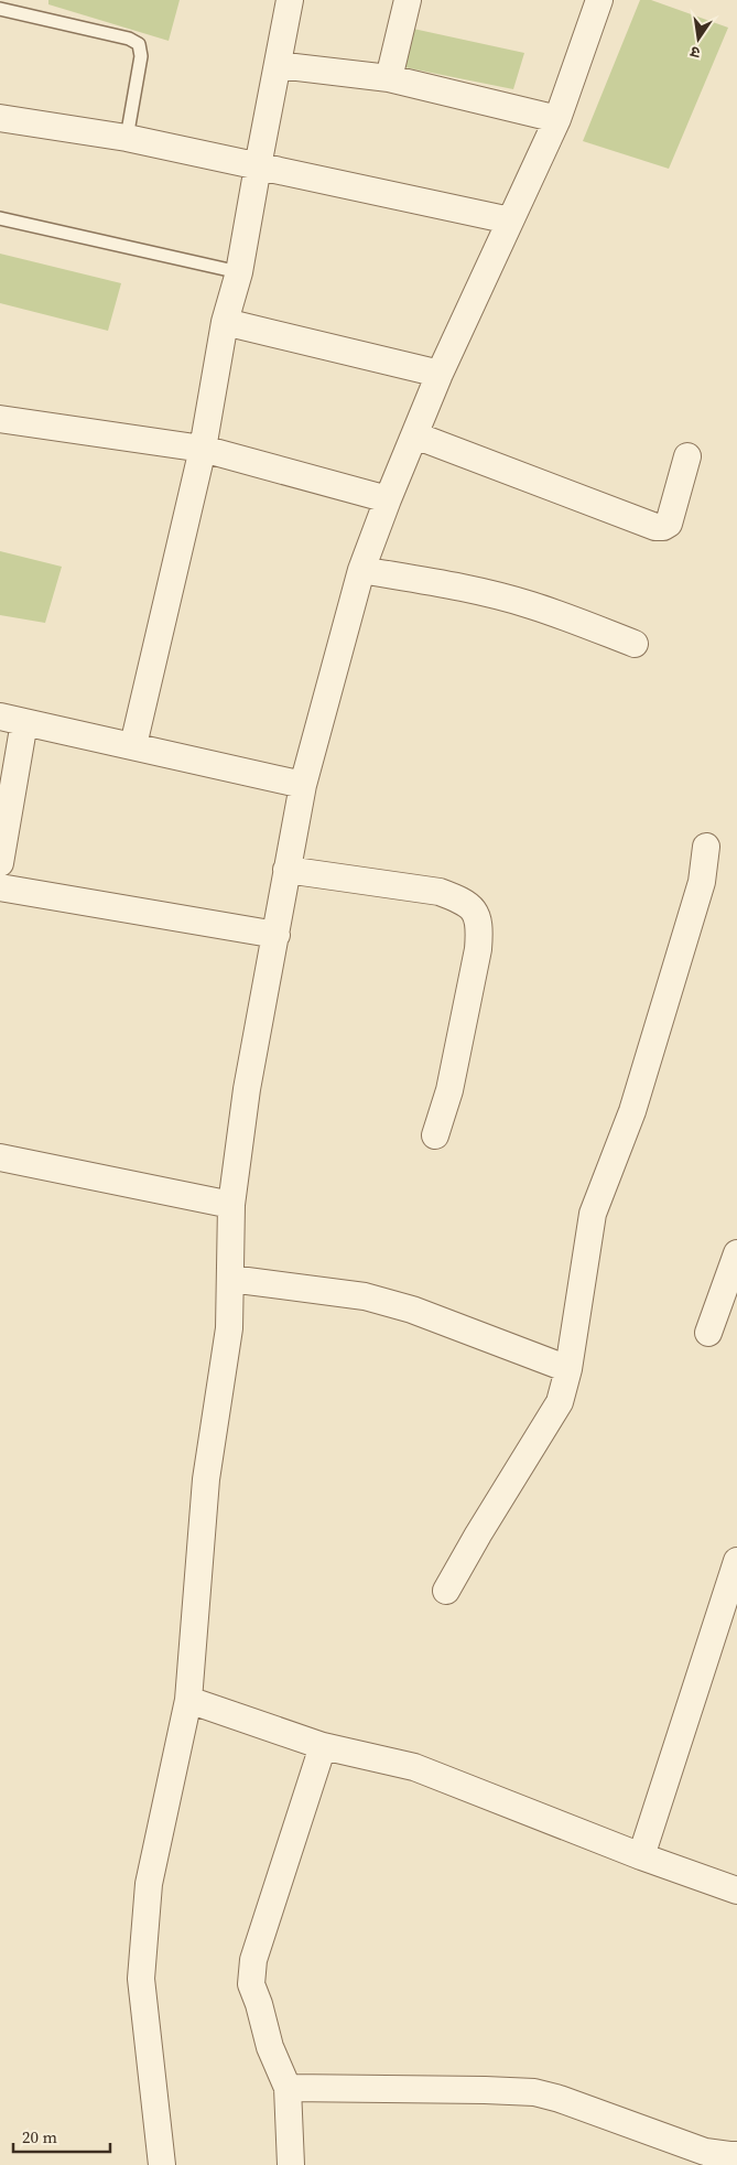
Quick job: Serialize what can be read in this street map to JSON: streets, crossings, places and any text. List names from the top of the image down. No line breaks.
{"scale_bar":"20 m","north":"bottom"}
